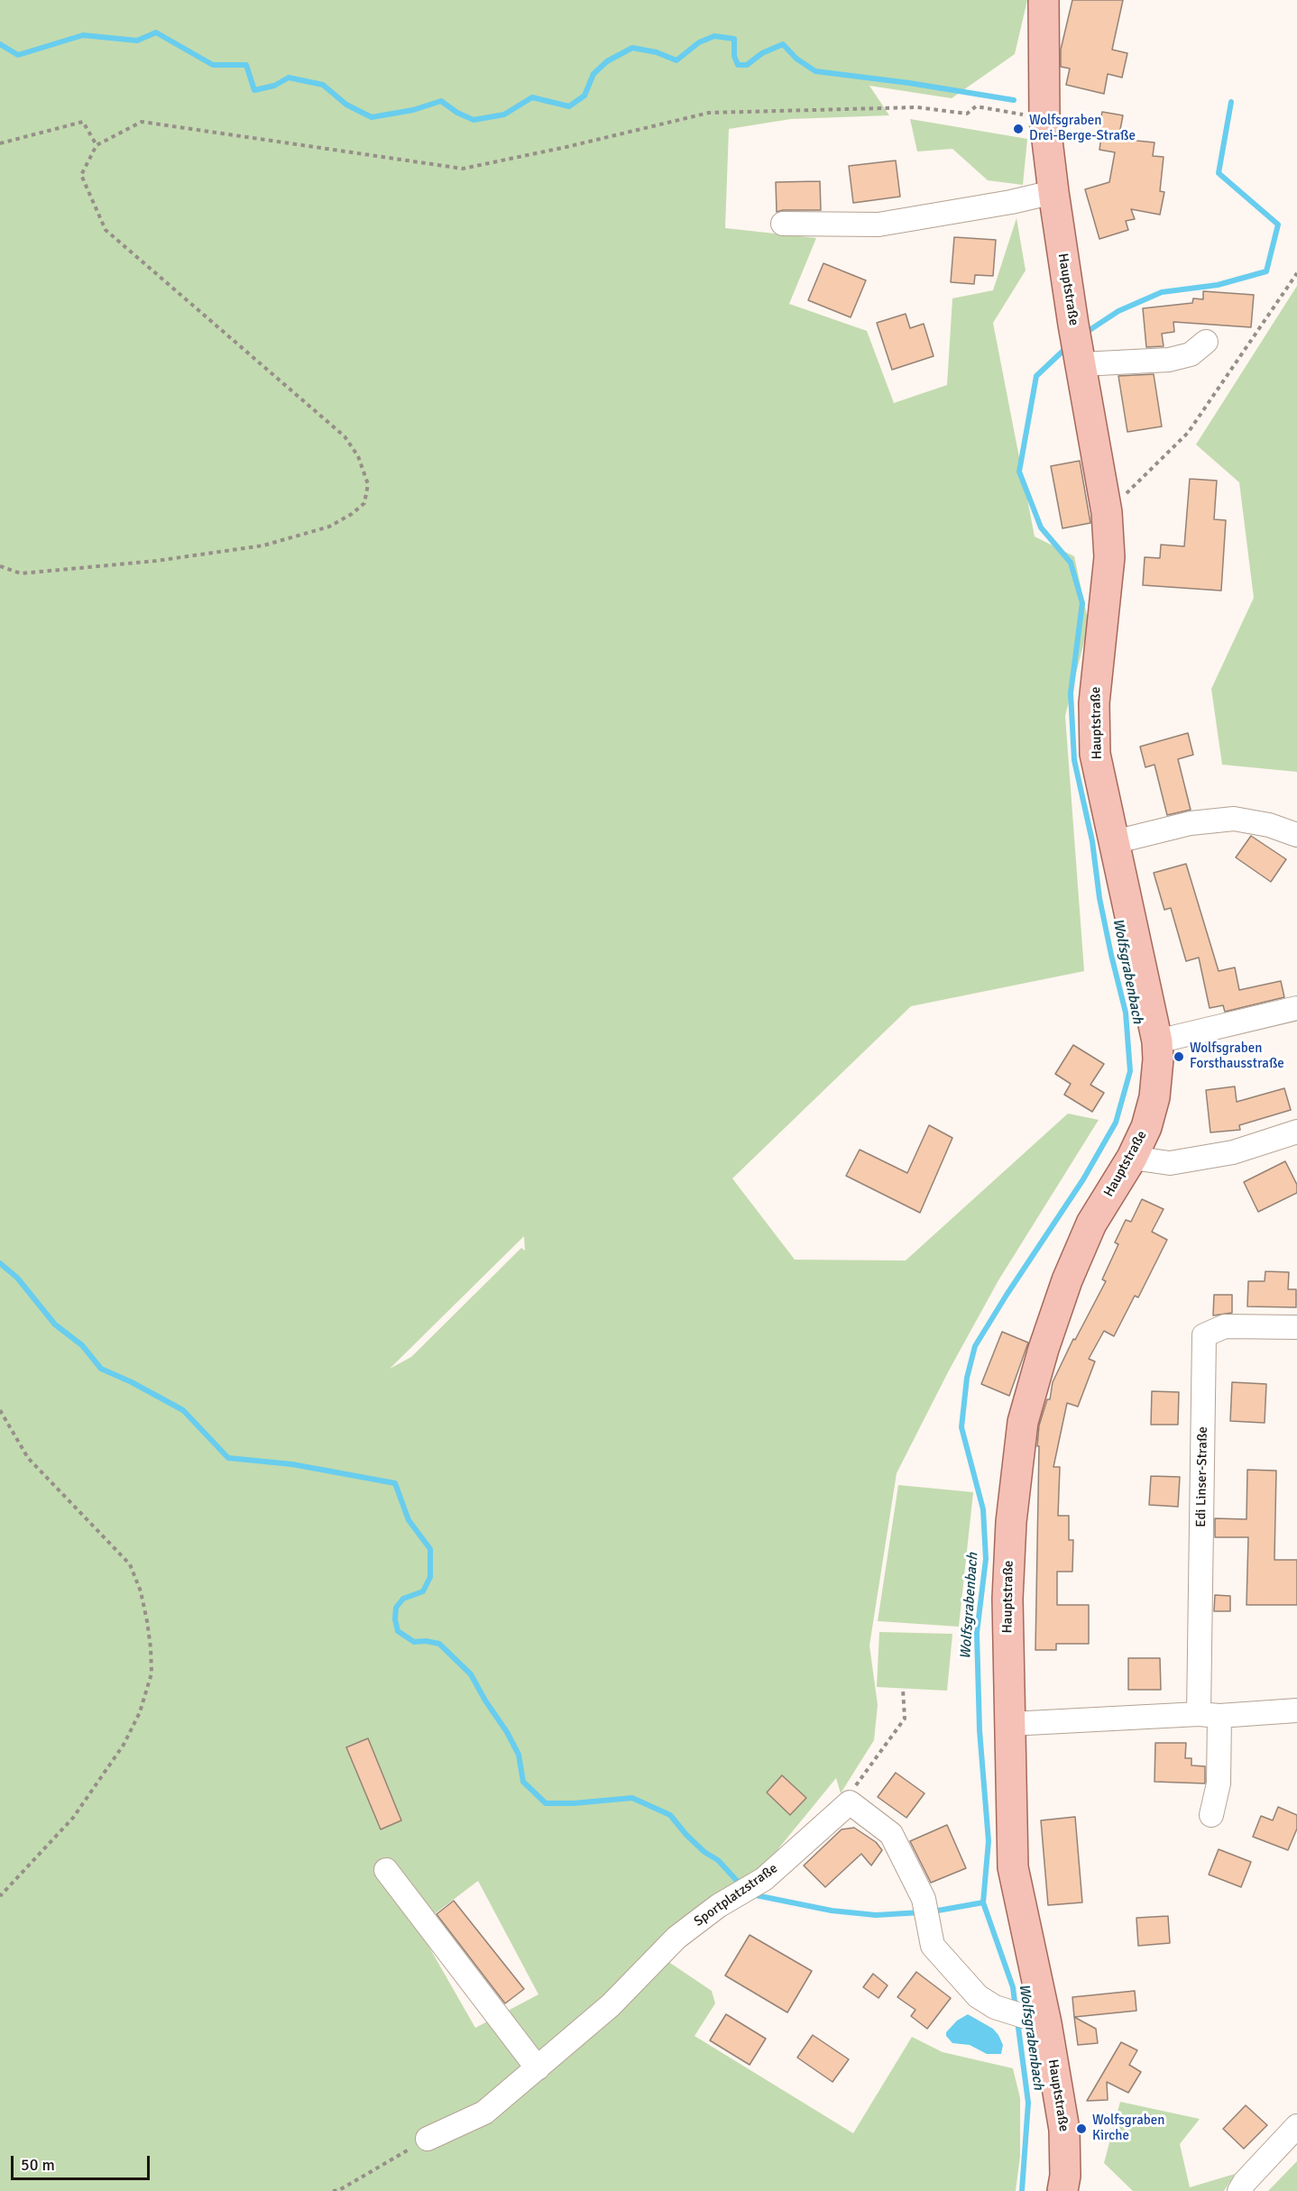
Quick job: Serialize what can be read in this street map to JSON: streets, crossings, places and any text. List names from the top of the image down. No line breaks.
{"streets":{"main road":["Hauptstraße"],"street":["Edi Linser-Straße","Sportplatzstraße"]},"water":["Wolfsgrabenbach"],"places":["Wolfsgraben Drei-Berge-Straße","Wolfsgraben Forsthausstraße","Wolfsgraben Kirche"],"scale_bar":"50 m"}
